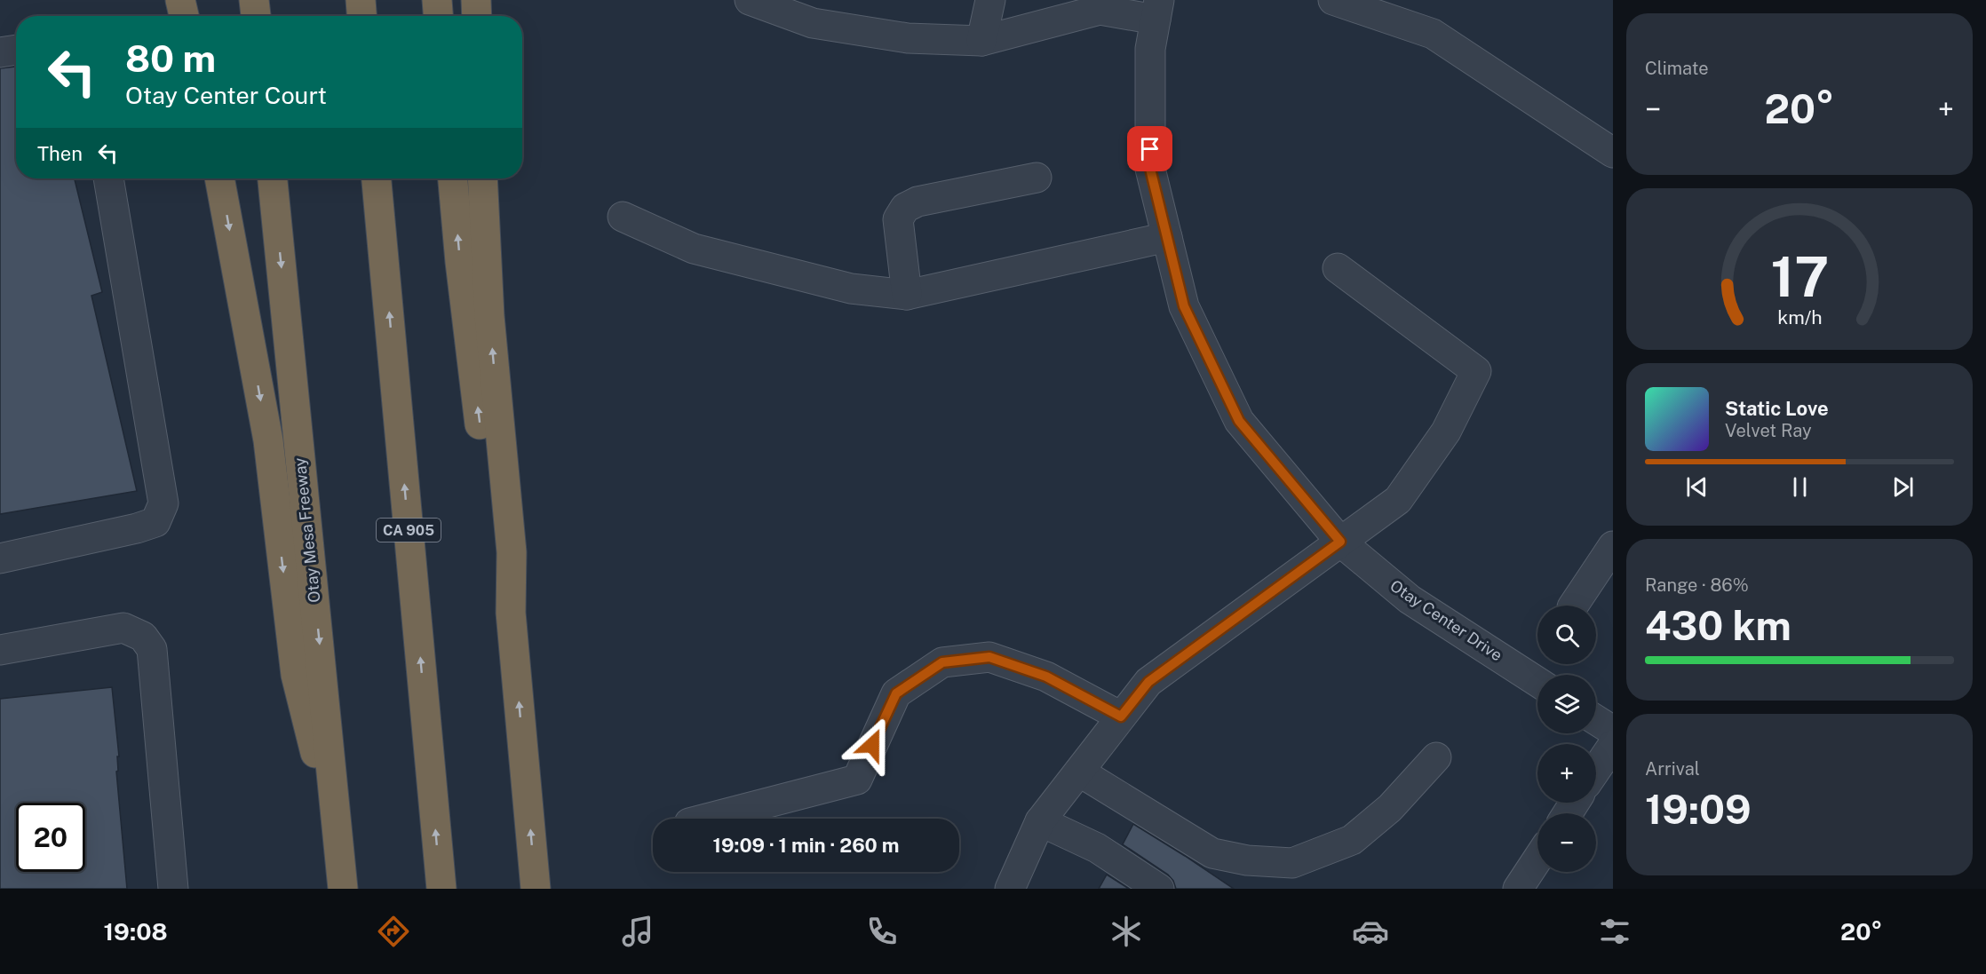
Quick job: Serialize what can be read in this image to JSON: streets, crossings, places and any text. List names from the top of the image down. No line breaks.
{"streets":{"highway":["Otay Mesa Freeway","CA 905"],"street":["Otay Center Drive"]},"page":{"tile":["Climate",["Range · 86%","430 km"],["Arrival","19:09"]],"turn":["80 m","Otay Center Court"],"heat":["−","20°","+"],"then":"Then","song":["Static Love","Velvet Ray"],"map_buttons":["+","−"],"limit":"20","trip":"19:09 · 1 min · 260 m","tabs":["19:08","20°"],"gauge":["17","km/h"]}}
